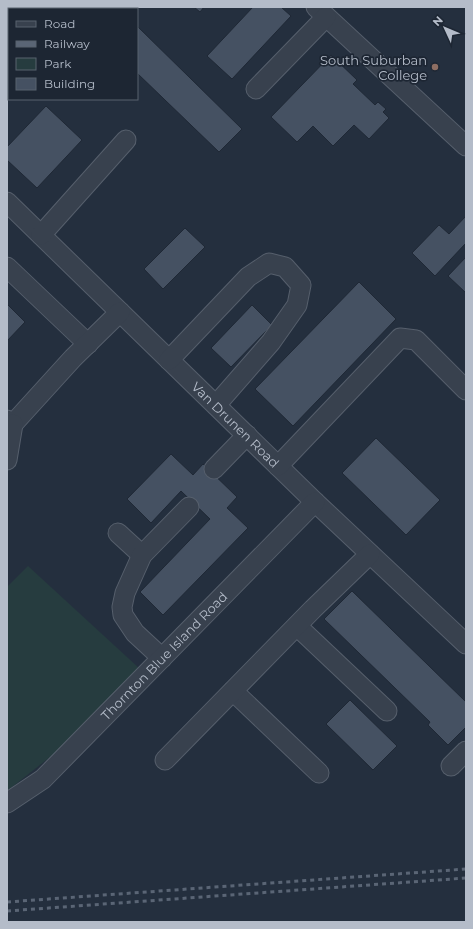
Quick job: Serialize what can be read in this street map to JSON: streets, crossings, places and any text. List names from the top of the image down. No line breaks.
{"streets":{"street":["Van Drunen Road","Thornton Blue Island Road"]},"crossings":[["Van Drunen Road","Thornton Blue Island Road"]],"places":["South Suburban College"],"legend":["Road","Railway","Park","Building"],"north":"top left"}
